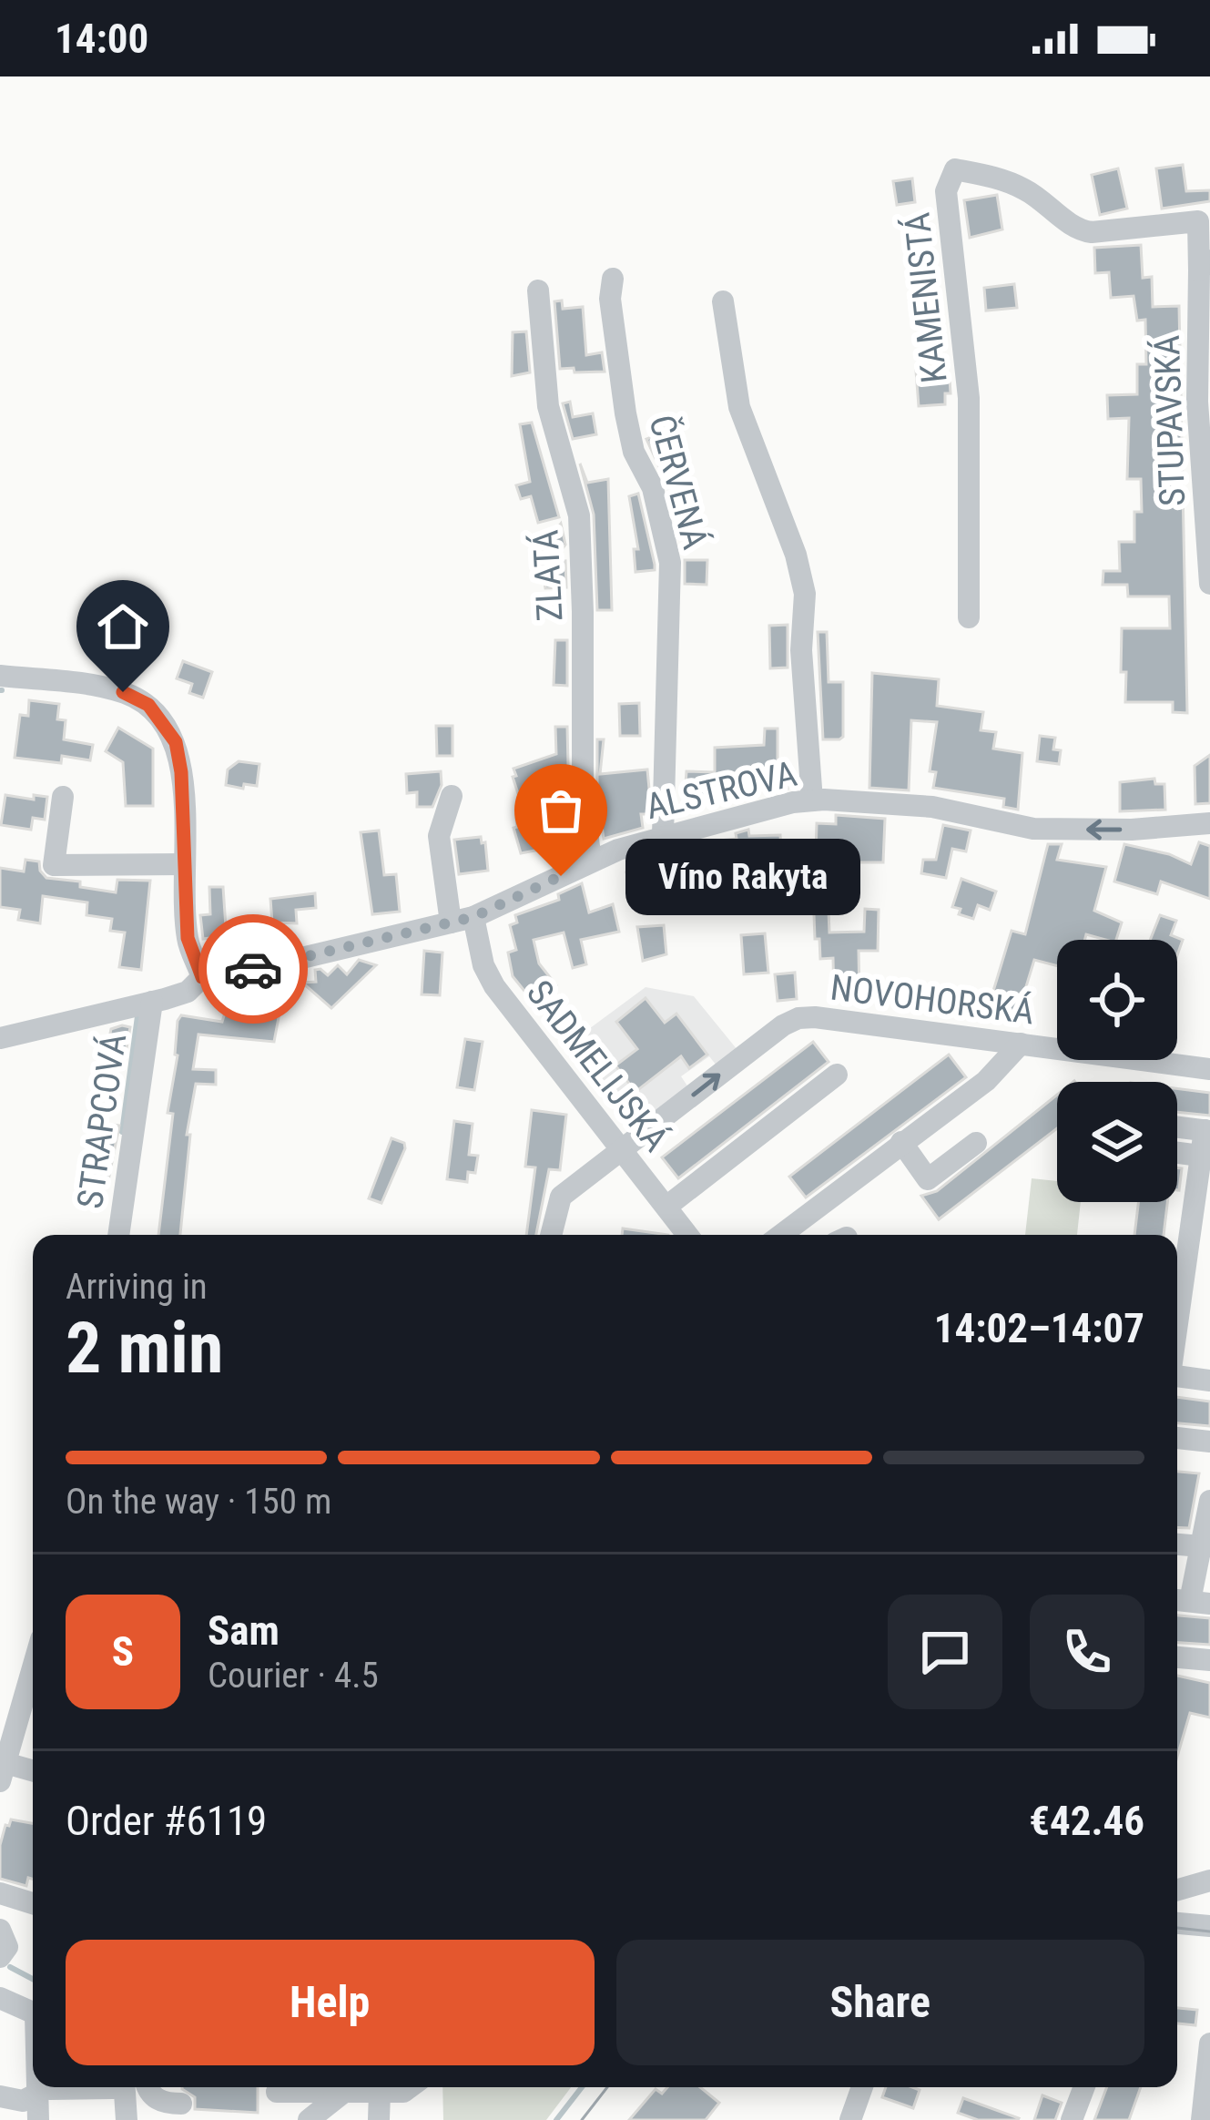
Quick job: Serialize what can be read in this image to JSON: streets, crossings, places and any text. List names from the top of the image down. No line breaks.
{"streets":{"street":["KAMENISTÁ","STUPAVSKÁ","ČERVENÁ","ZLATÁ","ALSTROVA","NOVOHORSKÁ","SADMELIJSKÁ","STRAPCOVÁ"]},"crossings":[["KAMENISTÁ","STUPAVSKÁ"],["ČERVENÁ","ALSTROVA"],["ZLATÁ","ALSTROVA"],["ALSTROVA","SADMELIJSKÁ"],["ALSTROVA","STRAPCOVÁ"],["NOVOHORSKÁ","SADMELIJSKÁ"]],"one_way":["ALSTROVA"],"places":["Víno Rakyta"],"page":{"status":"14:00","bubble":"Víno Rakyta","heading":["2 min","Arriving in","14:02–14:07"],"panel":["Sam","Courier · 4.5","Order #6119","€42.46"],"bar":"On the way · 150 m","round":"S","buttons":["Help","Share"]}}
